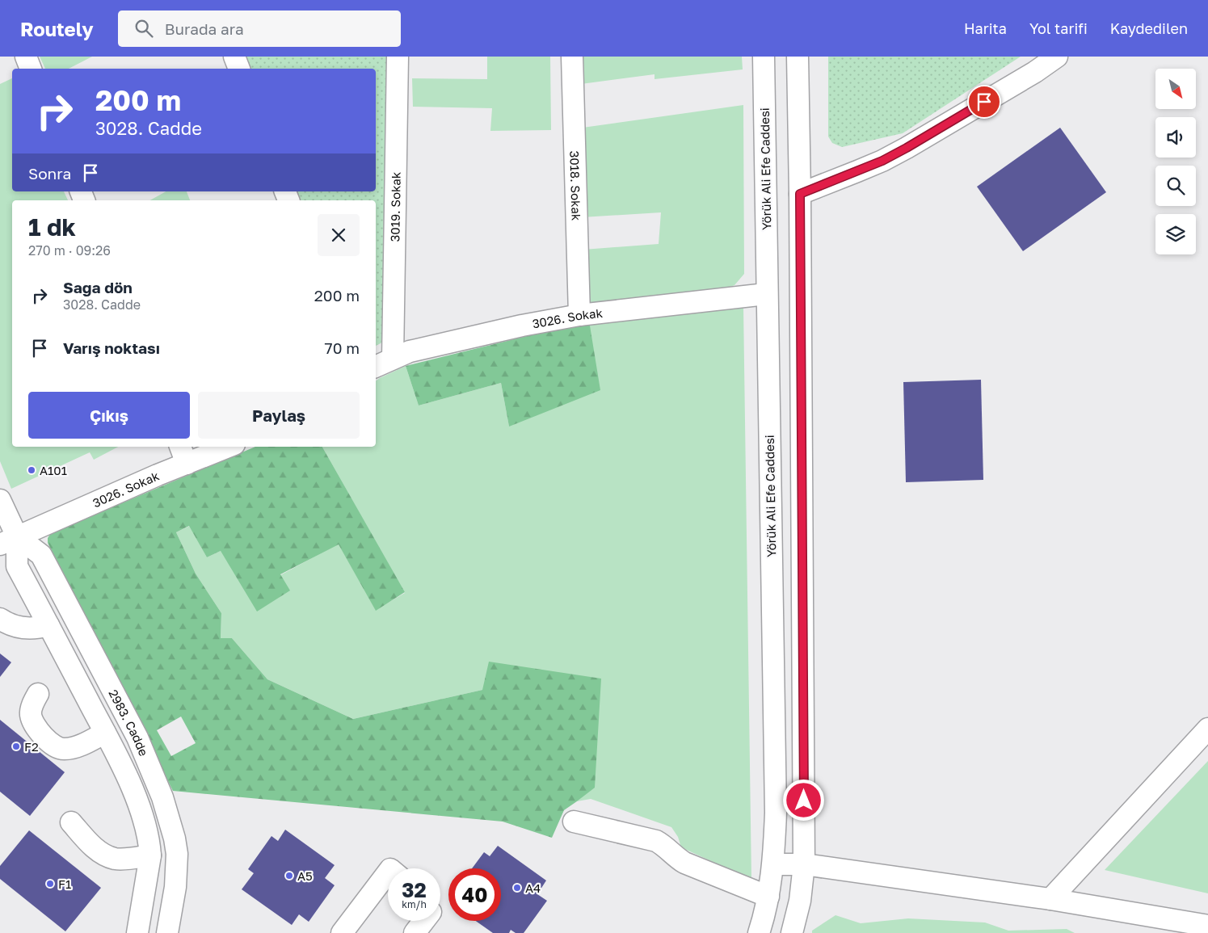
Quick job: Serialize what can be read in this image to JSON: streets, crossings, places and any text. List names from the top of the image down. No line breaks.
{"streets":{"street":["Yörük Ali Efe Caddesi","3018. Sokak","3019. Sokak","3026. Sokak","2983. Cadde"]},"crossings":[["Yörük Ali Efe Caddesi","3026. Sokak"],["3018. Sokak","3026. Sokak"],["3019. Sokak","3026. Sokak"],["3026. Sokak","2983. Cadde"]],"places":["A101","F2","A5","F1","A4"],"north":"bottom right","page":{"header":"Routely","search":"Burada ara","nav":["Harita","Yol tarifi","Kaydedilen"],"turn":["200 m","3028. Cadde"],"then":"Sonra","heading":["1 dk","270 m · 09:26"],"list":[{"name":"Sağa dön","note":"3028. Cadde","value":"200 m"},{"name":"Varış noktası","value":"70 m"}],"buttons":["Çıkış","Paylaş"],"speed":"32 km/h","limit":"40"}}
